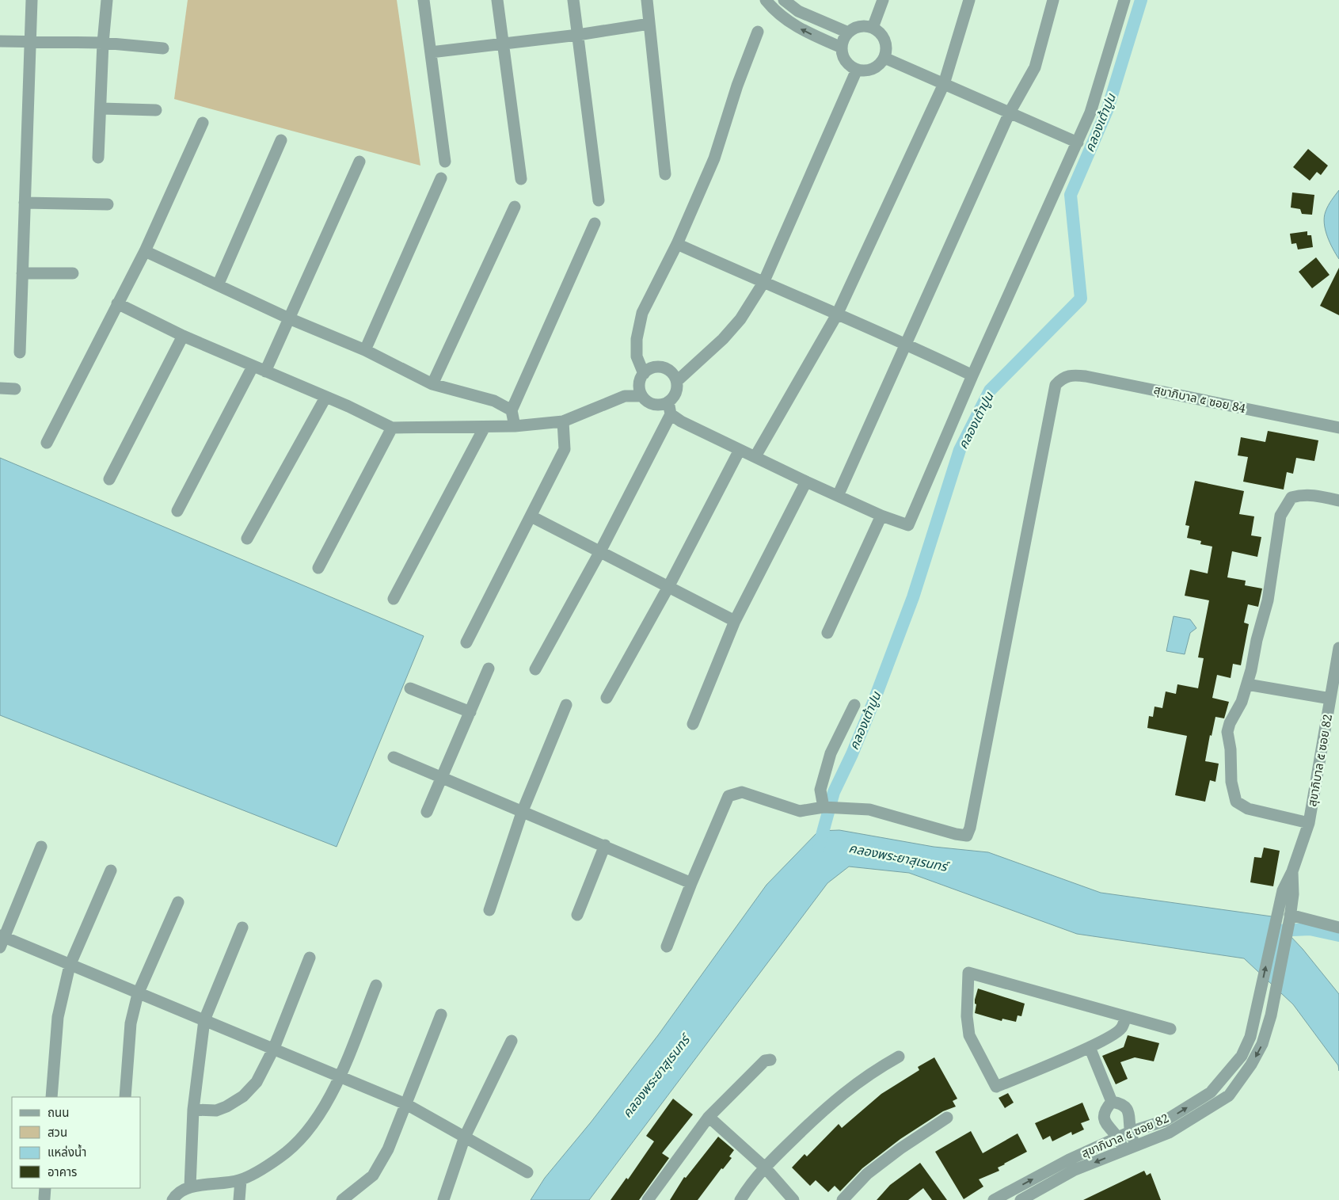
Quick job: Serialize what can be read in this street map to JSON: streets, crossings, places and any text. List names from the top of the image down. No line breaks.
{"streets":{"street":["สุขาภิบาล ๕ ซอย 84","สุขาภิบาล ๕ ซอย 82"]},"water":["คลองเต้าปูน","คลองพระยาสุเรนทร์"],"legend":["ถนน","สวน","แหล่งน้ำ","อาคาร"]}
